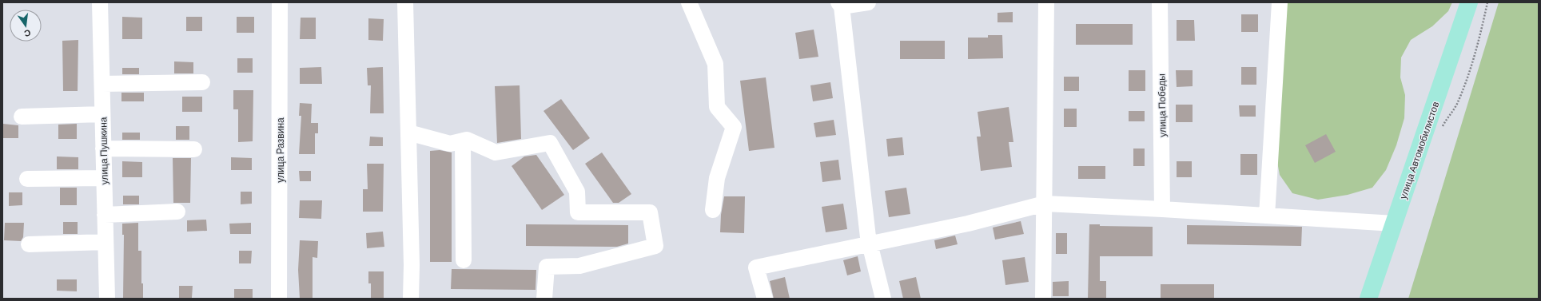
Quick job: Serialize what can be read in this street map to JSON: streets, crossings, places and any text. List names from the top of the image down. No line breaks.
{"streets":{"main road":["улица Автомобилистов"],"street":["улица Победы","улица Развина","улица Пушкина"]},"north":"bottom"}
